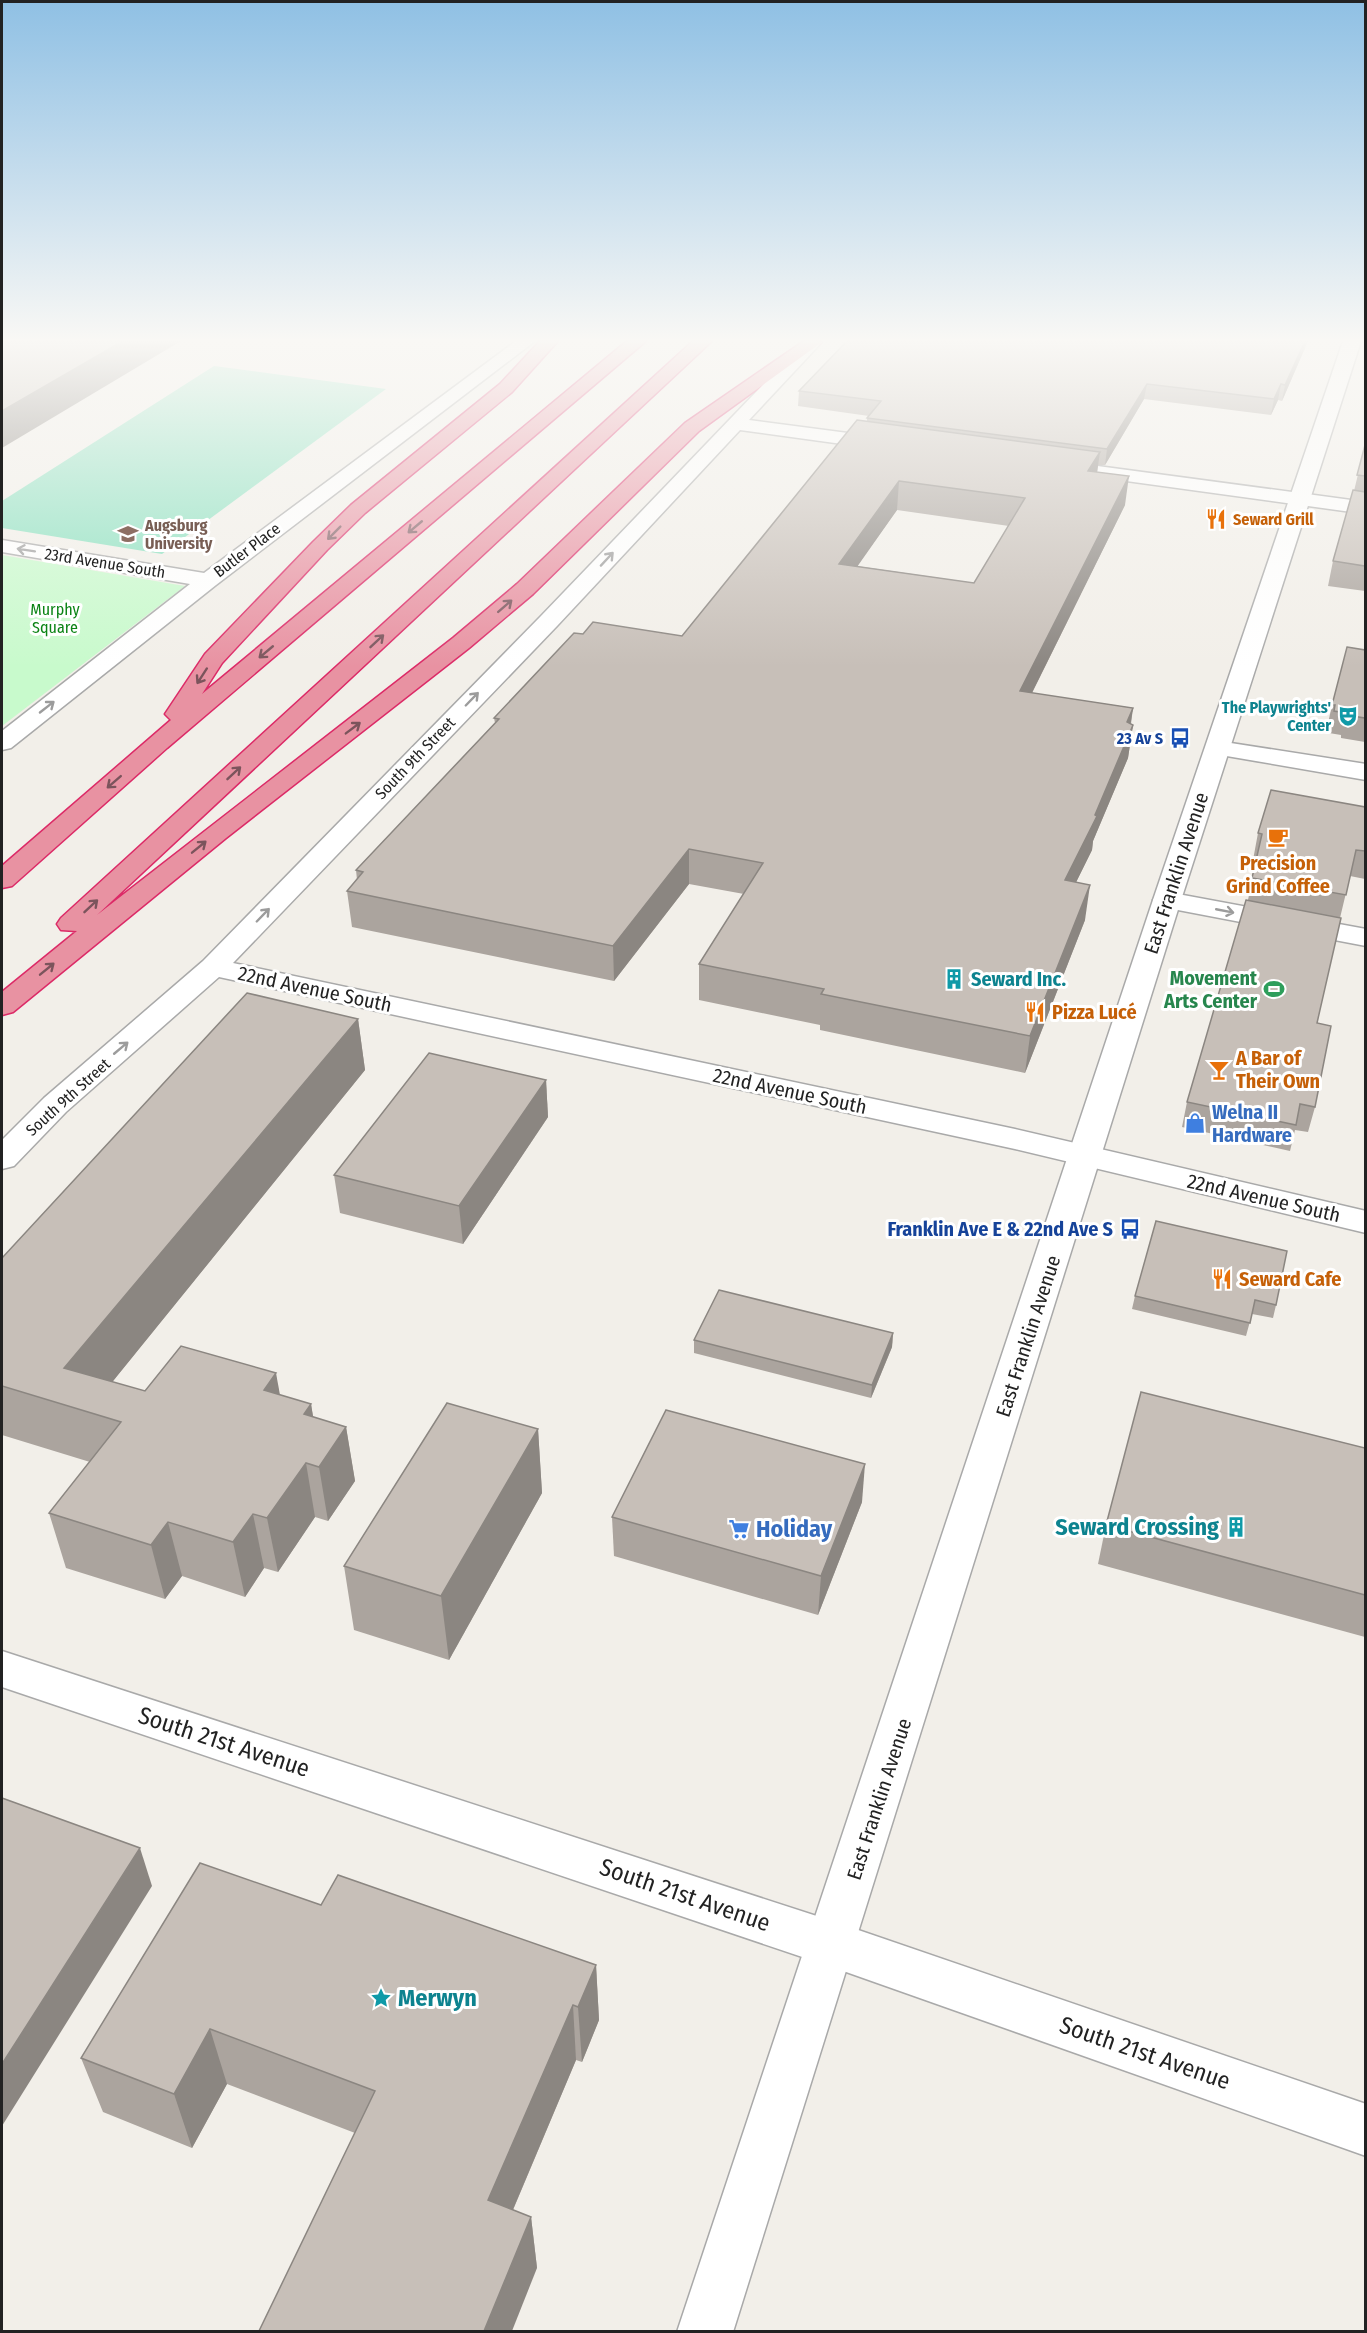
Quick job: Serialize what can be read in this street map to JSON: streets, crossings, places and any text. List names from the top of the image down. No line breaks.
{"streets":{"street":["Butler Place","23rd Avenue South","South 9th Street","East Franklin Avenue","22nd Avenue South","South 21st Avenue"]},"crossings":[["Butler Place","23rd Avenue South"],["South 9th Street","22nd Avenue South"],["East Franklin Avenue","22nd Avenue South"],["East Franklin Avenue","South 21st Avenue"]],"one_way":["Butler Place","23rd Avenue South","South 9th Street"],"parks":["Murphy Square"],"places":{"restaurant":["Seward Grill","Pizza Lucé","Seward Cafe"],"school or university":["Augsburg University"],"theatre":["The Playwrights' Center"],"bus stop":["23 Av S","Franklin Ave E & 22nd Ave S"],"cafe":["Precision Grind Coffee"],"building":["Seward Inc.","Seward Crossing"],"sports":["Movement Arts Center"],"bar":["A Bar of Their Own"],"shop":["Welna II Hardware"],"supermarket":["Holiday"],"place":["Merwyn"]}}
